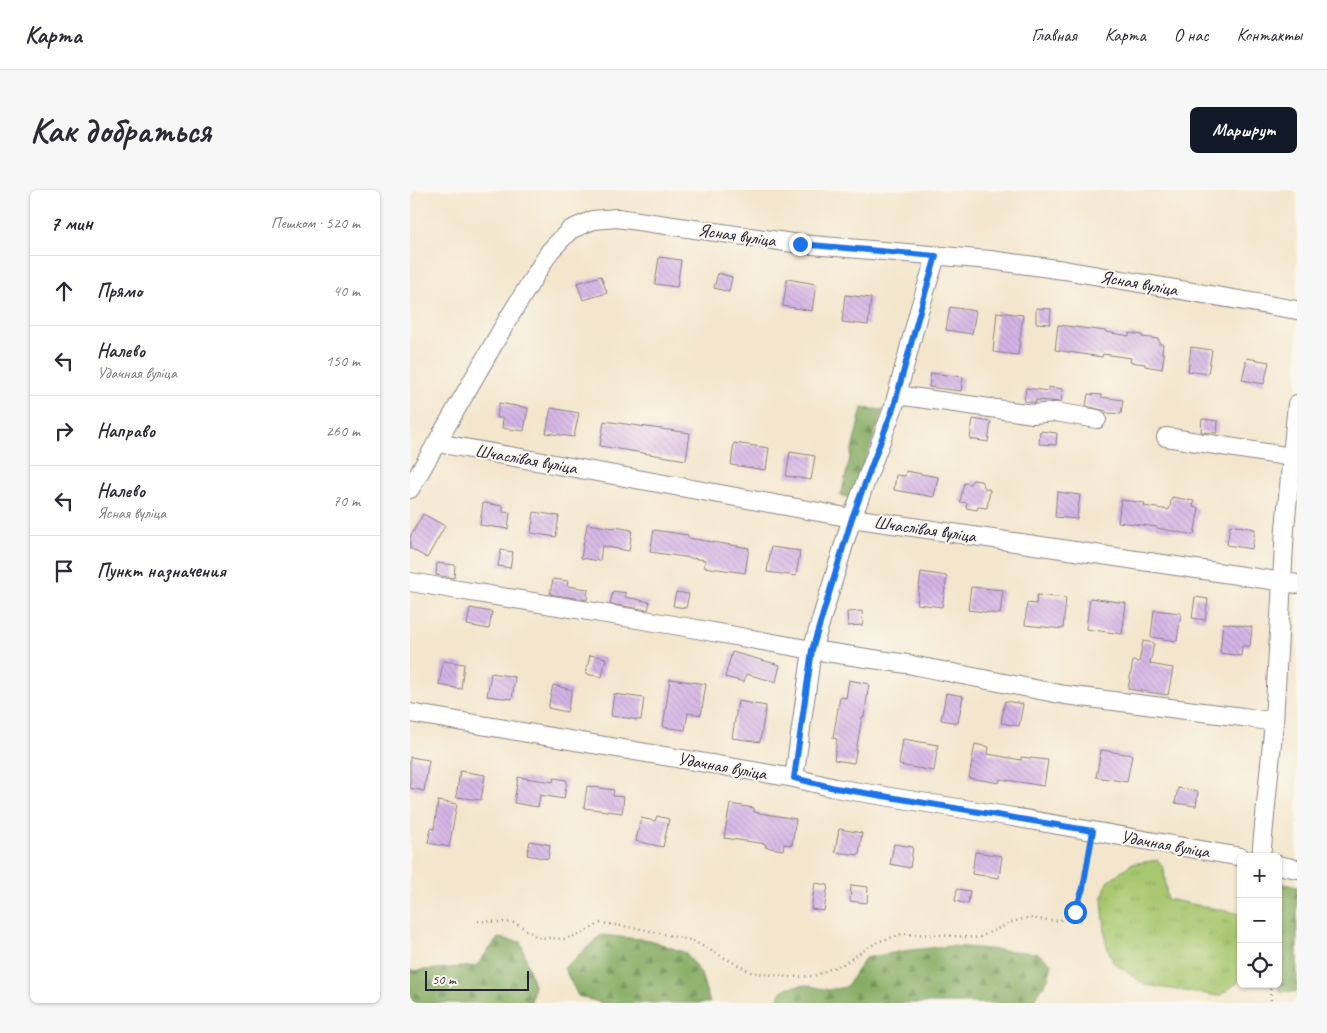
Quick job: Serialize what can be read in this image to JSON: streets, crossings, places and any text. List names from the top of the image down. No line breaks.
{"streets":{"street":["Ясная вуліца","Шчаслівая вуліца","Удачная вуліца"]},"crossings":[["Ясная вуліца","Шчаслівая вуліца"]],"scale_bar":"50 m","page":{"header":"Карта","nav":["Главная","Карта","О нас","Контакты"],"buttons":"Маршрут","title":"Как добраться","heading":["7 мин","Пешком · 520 m"],"list":[["Прямо","40 m"],["Налево","Удачная вуліца","150 m"],["Направо","260 m"],["Налево","Ясная вуліца","70 m"],"Пункт назначения"],"map_buttons":["+","−"],"scale":"50 m"}}
